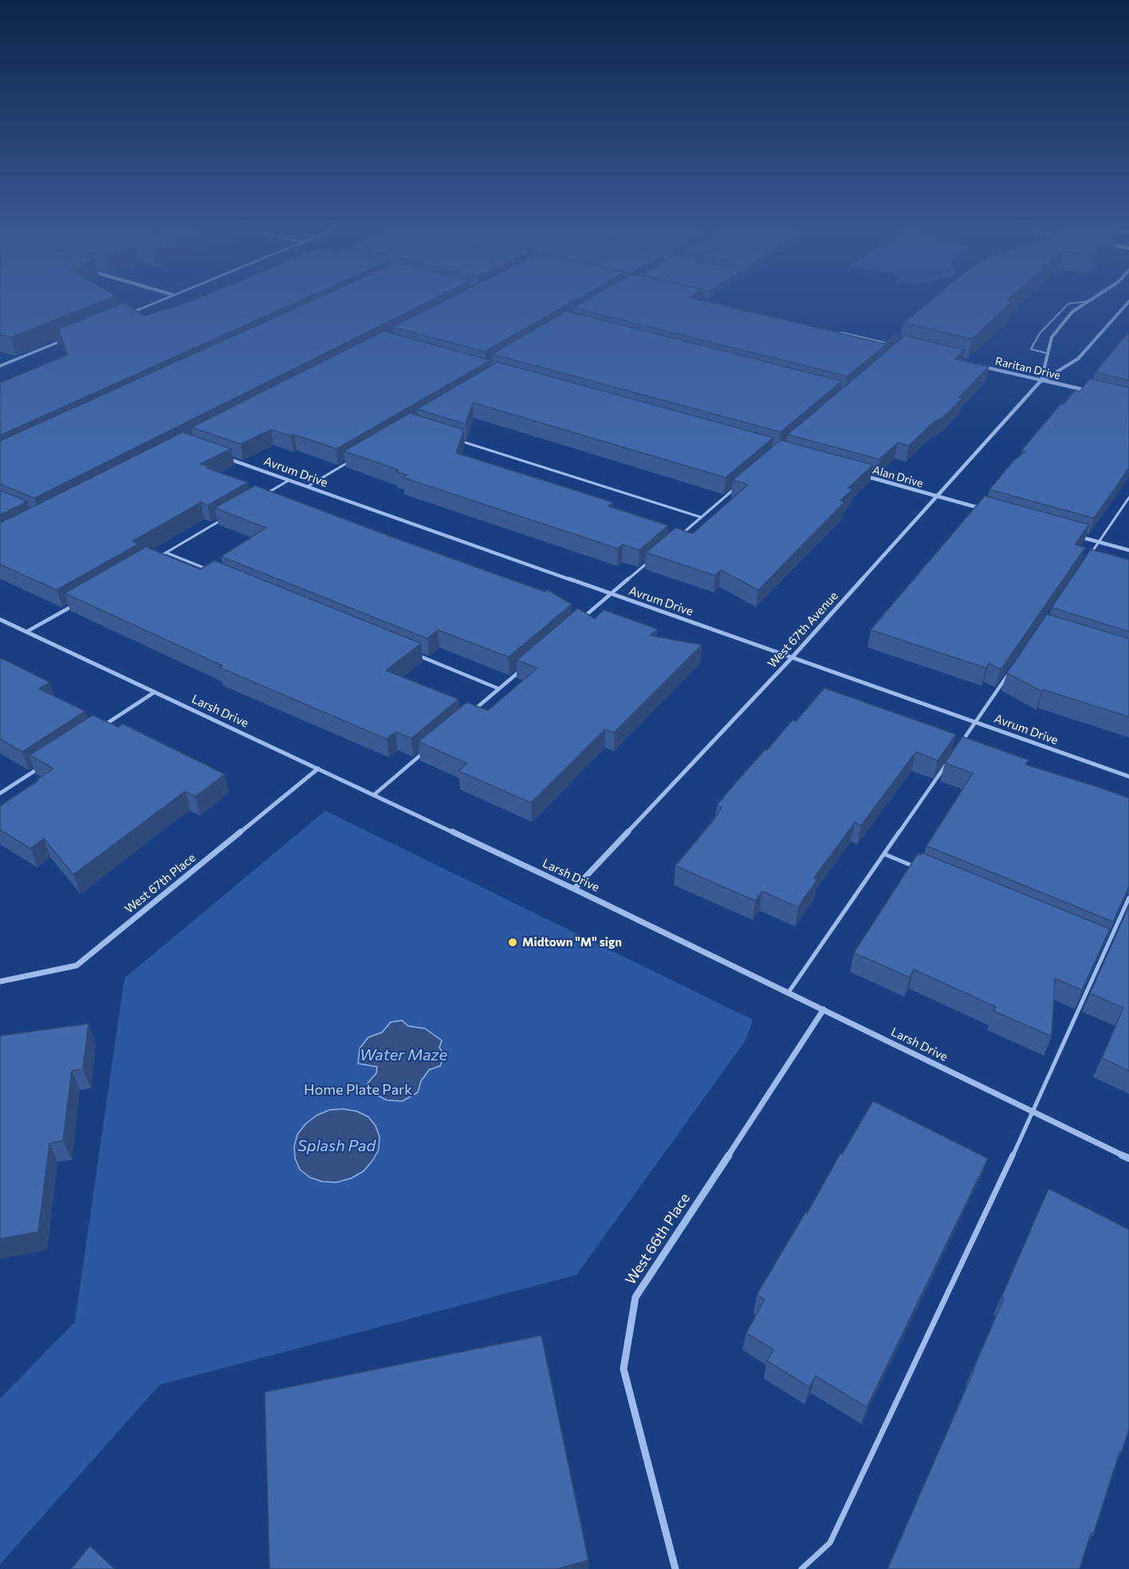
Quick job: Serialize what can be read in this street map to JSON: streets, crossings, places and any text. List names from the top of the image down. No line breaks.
{"streets":{"street":["Raritan Drive","Avrum Drive","Alan Drive","West 67th Avenue","Larsh Drive","West 67th Place","West 66th Place"]},"crossings":[["Raritan Drive","West 67th Avenue"],["Avrum Drive","West 67th Avenue"],["Alan Drive","West 67th Avenue"],["West 67th Avenue","Larsh Drive"],["Larsh Drive","West 67th Place"],["Larsh Drive","West 66th Place"]],"water":["Water Maze","Splash Pad"],"parks":["Home Plate Park"],"places":["Midtown \"M\" sign"]}
